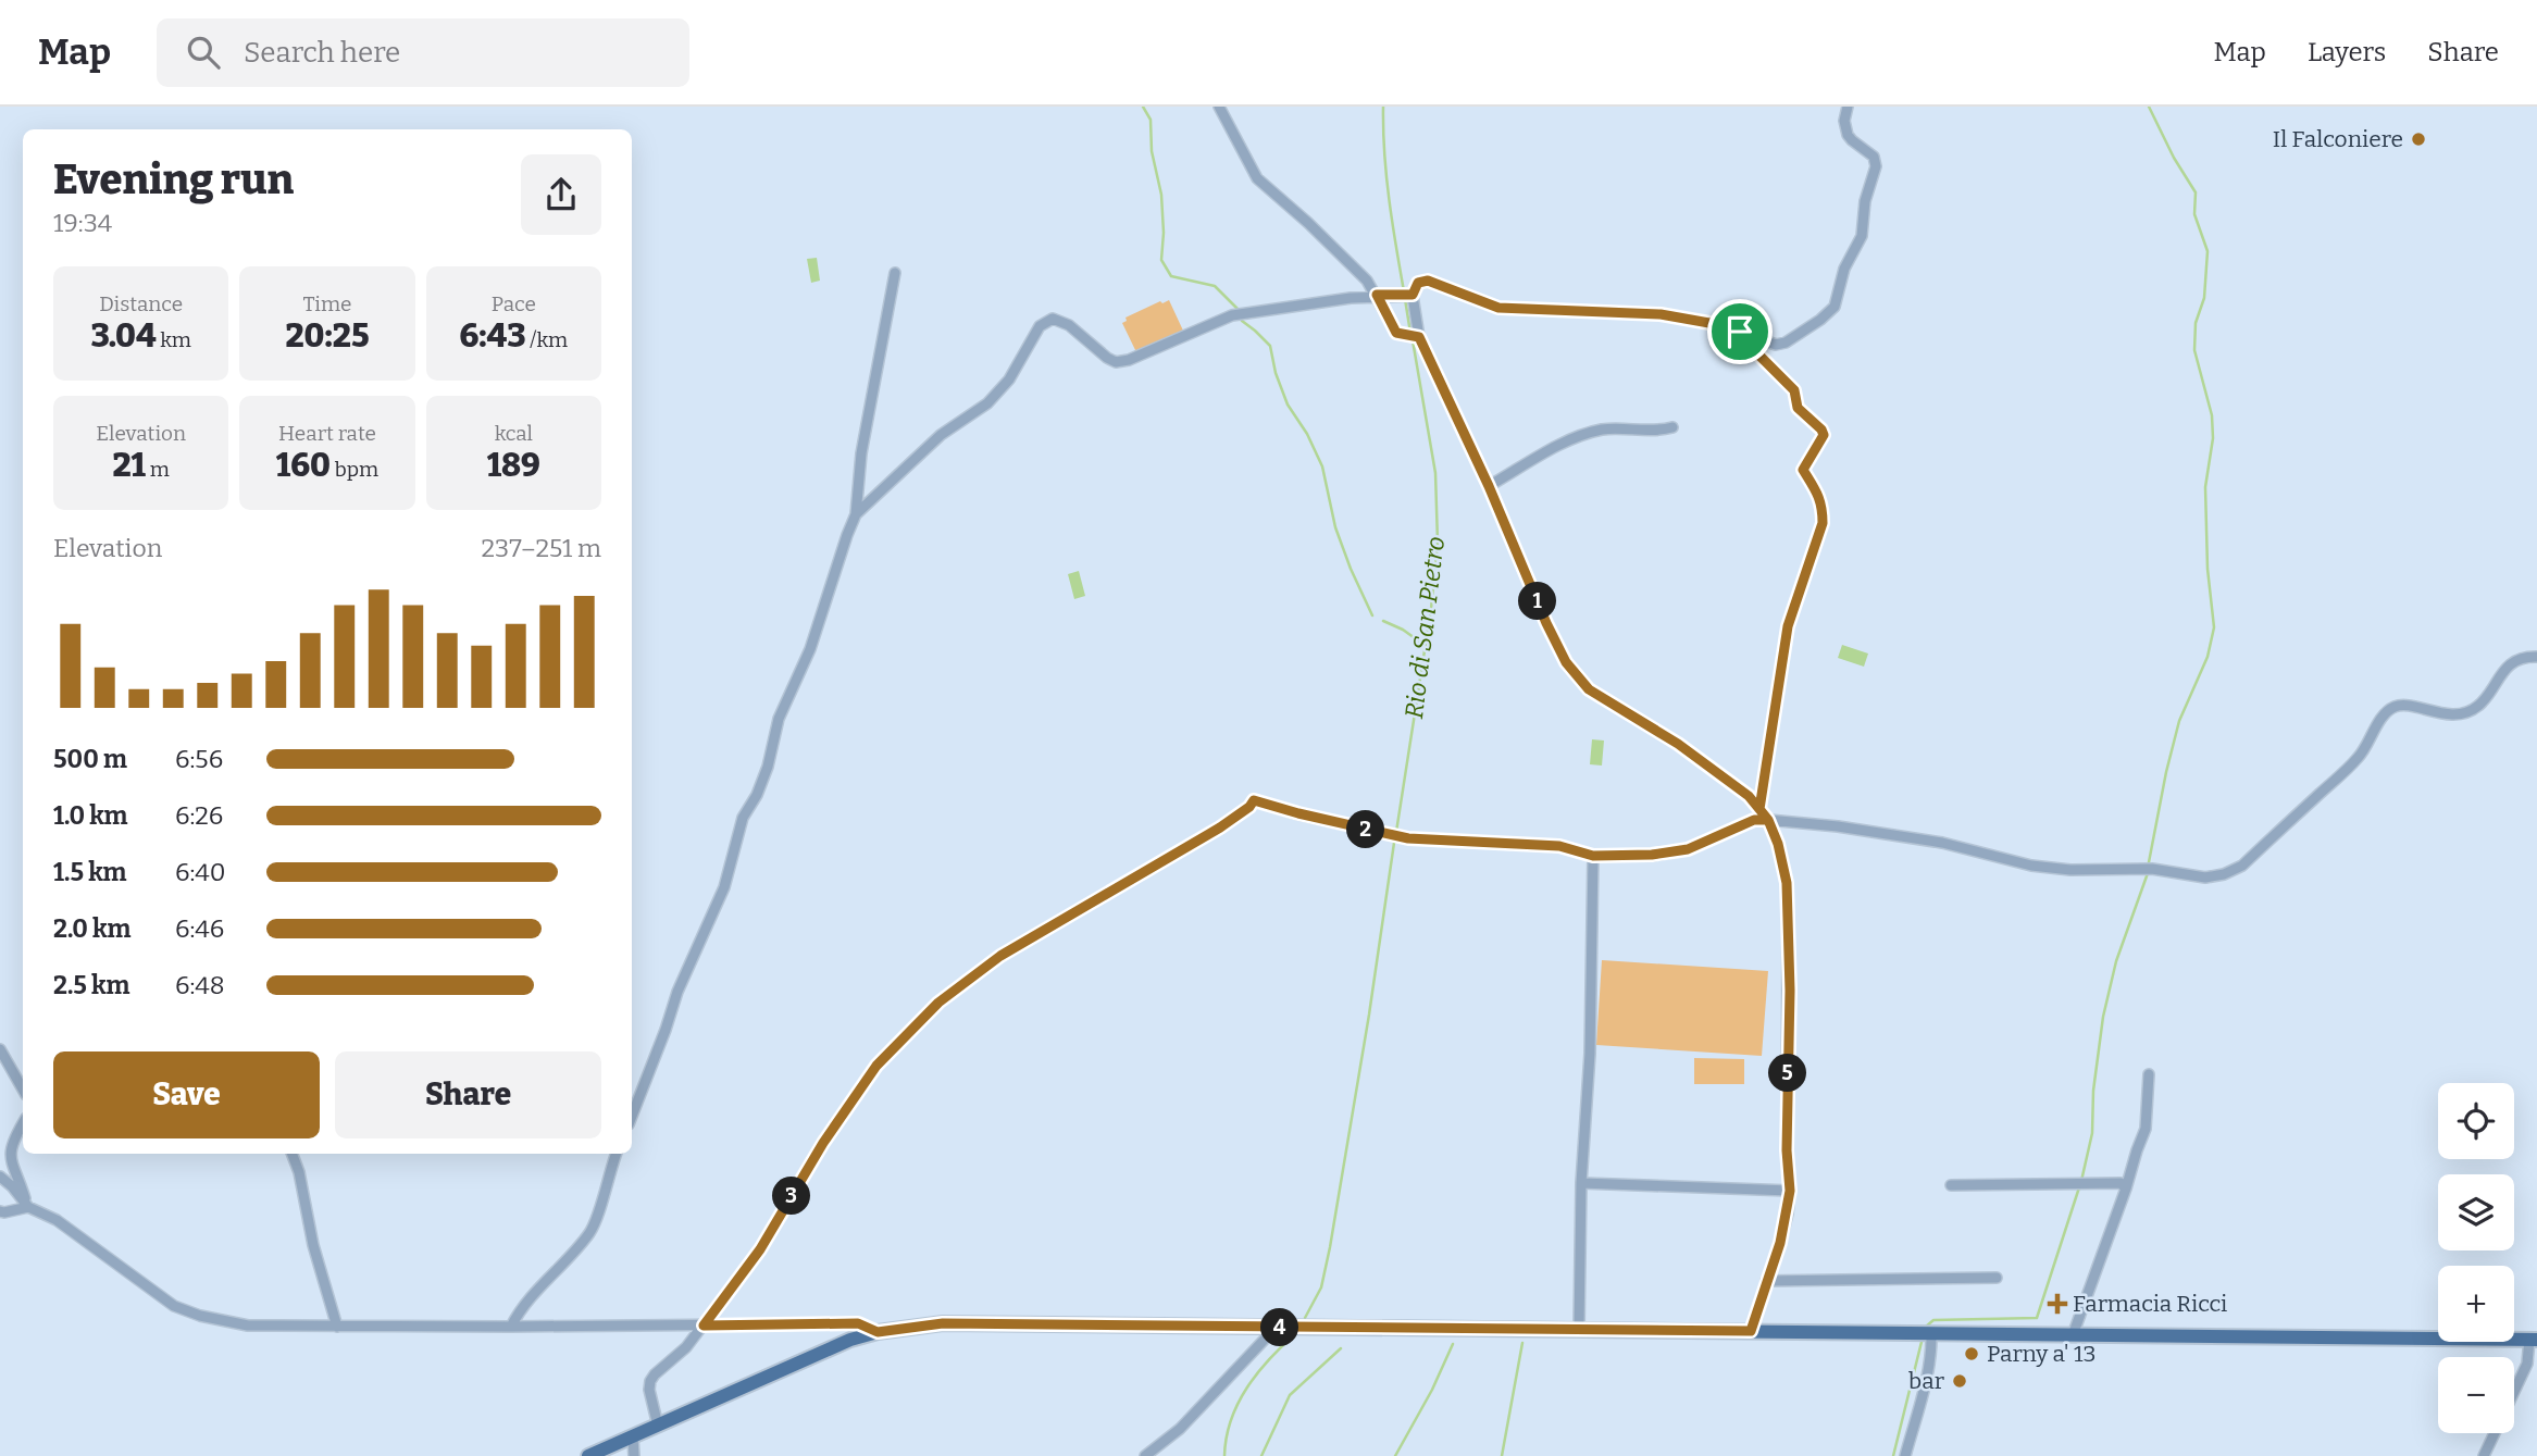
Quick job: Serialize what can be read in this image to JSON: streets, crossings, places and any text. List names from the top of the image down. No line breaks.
{"water":["Rio di San Pietro"],"places":{"other":["Il Falconiere","Parny a' 13","bar"],"health":["Farmacia Ricci"]},"page":{"header":"Map","search":"Search here","nav":["Map","Layers","Share"],"heading":["Evening run","19:34"],"stats":[["Distance","3.04 km"],["Time","20:25"],["Pace","6:43 /km"],["Elevation","21 m"],["Heart rate","160 bpm"],["kcal","189"]],"chart":["Elevation","237–251 m"],"pins":["1","2","5","3","4"],"list":[{"name":"500 m","note":"6:56"},{"name":"1.0 km","note":"6:26"},{"name":"1.5 km","note":"6:40"},{"name":"2.0 km","note":"6:46"},{"name":"2.5 km","note":"6:48"}],"buttons":["Save","Share"],"map_buttons":["+","−"]}}
